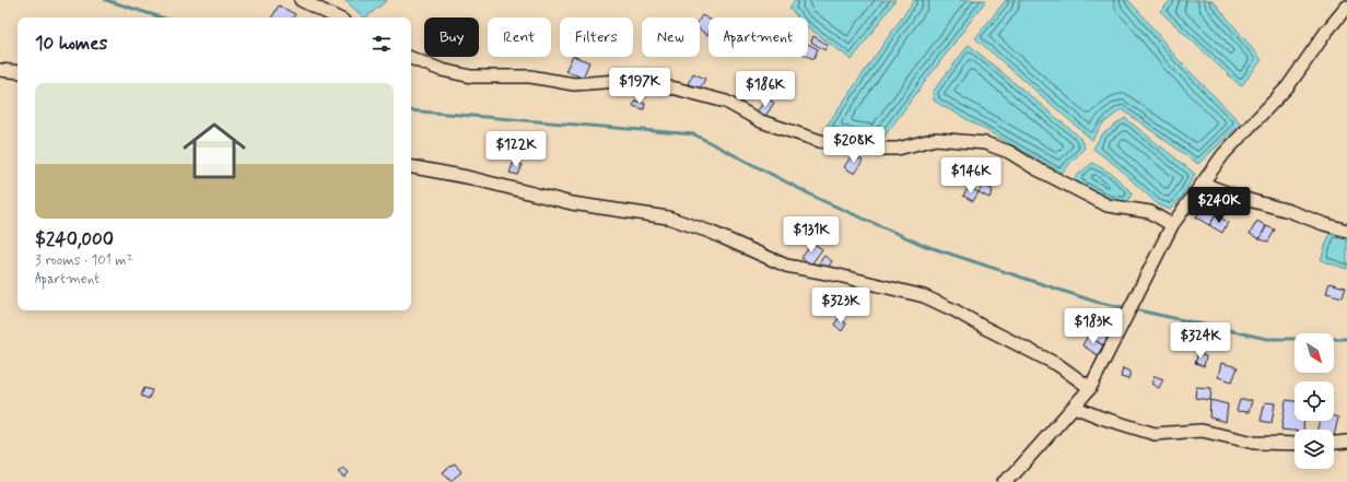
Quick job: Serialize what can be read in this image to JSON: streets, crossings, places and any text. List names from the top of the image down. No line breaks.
{"north":"bottom right","page":{"chip":["Buy","Rent","Filters","New","Apartment"],"heading":"10 homes","price":["$197K","$186K","$208K","$122K","$146K","$240K","$131K","$323K","$183K","$324K"],"list":[{"name":"$240,000","note":"3 rooms · 101 m² · Apartment"}]}}
